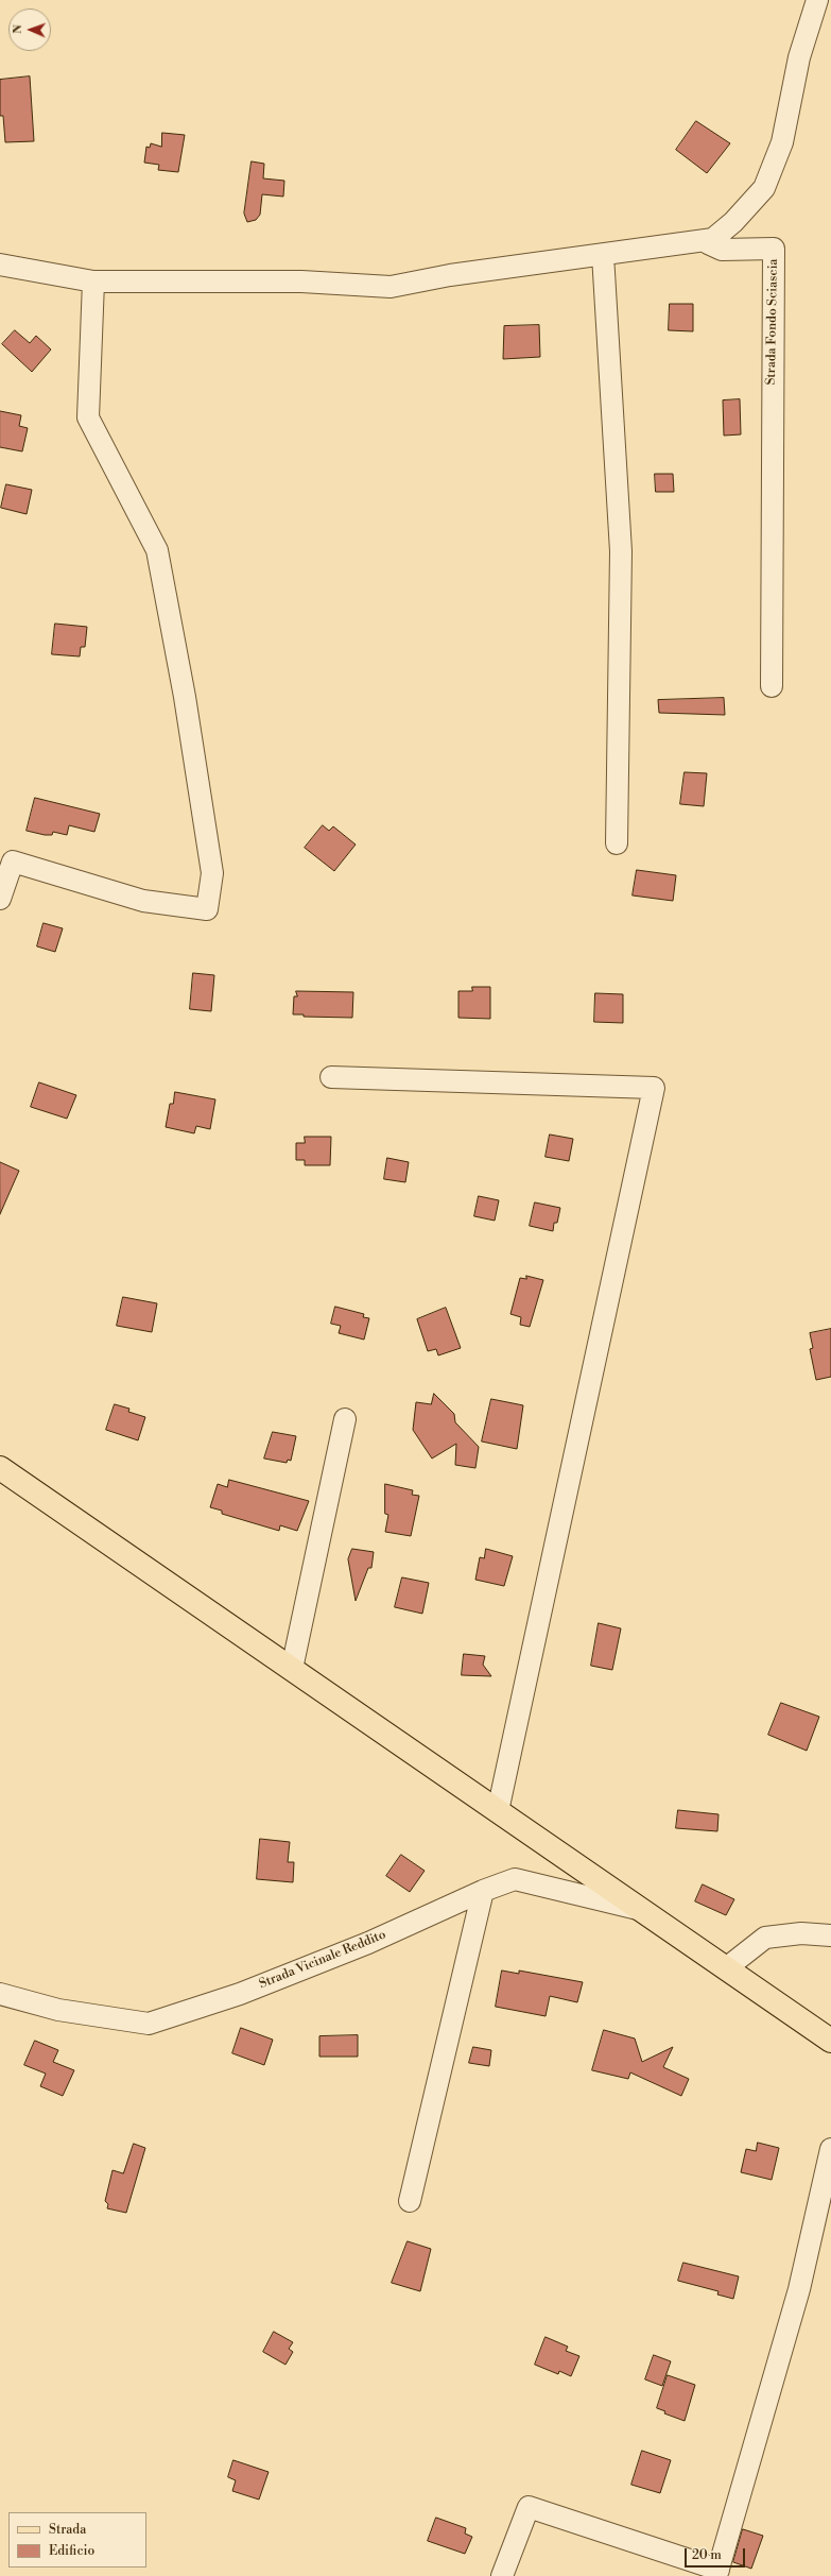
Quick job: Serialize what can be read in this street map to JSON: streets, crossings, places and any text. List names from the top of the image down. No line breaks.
{"streets":{"street":["Strada Fondo Sciascia","Strada Vicinale Reddito"]},"legend":["Strada","Edificio"],"scale_bar":"20 m","north":"left"}
